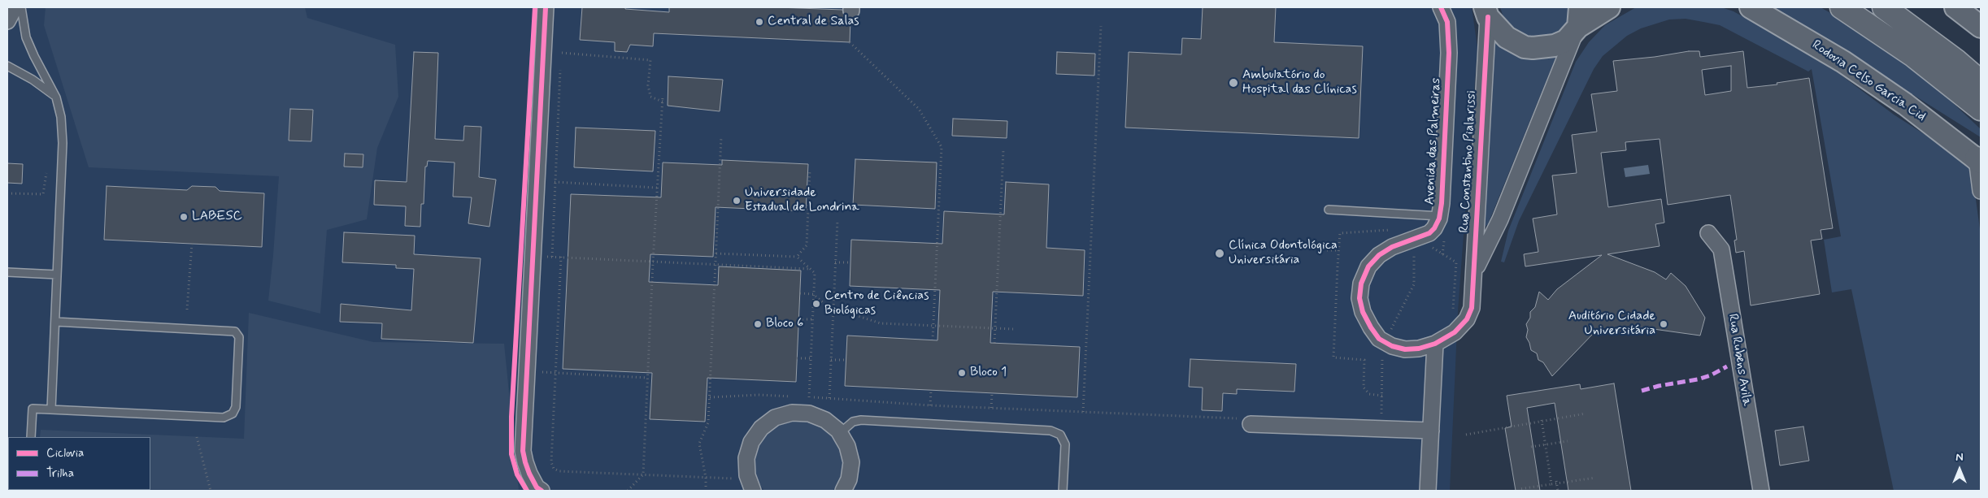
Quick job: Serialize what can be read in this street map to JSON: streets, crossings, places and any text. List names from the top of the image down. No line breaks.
{"streets":{"main road":["Rodovia Celso Garcia Cid"],"street":["Avenida das Palmeiras","Rua Constantino Pialarissi","Rua Rubens Avila"]},"crossings":[["Avenida das Palmeiras","Rua Constantino Pialarissi"]],"places":["Central de Salas","Ambulatório do Hospital das Clínicas","Universidade Estadual de Londrina","LABESC","Clínica Odontológica Universitária","Centro de Ciências Biológicas","Bloco 6","Auditório Cidade Universitária","Bloco 1"],"legend":["Ciclovia","Trilha"],"north":"top"}
